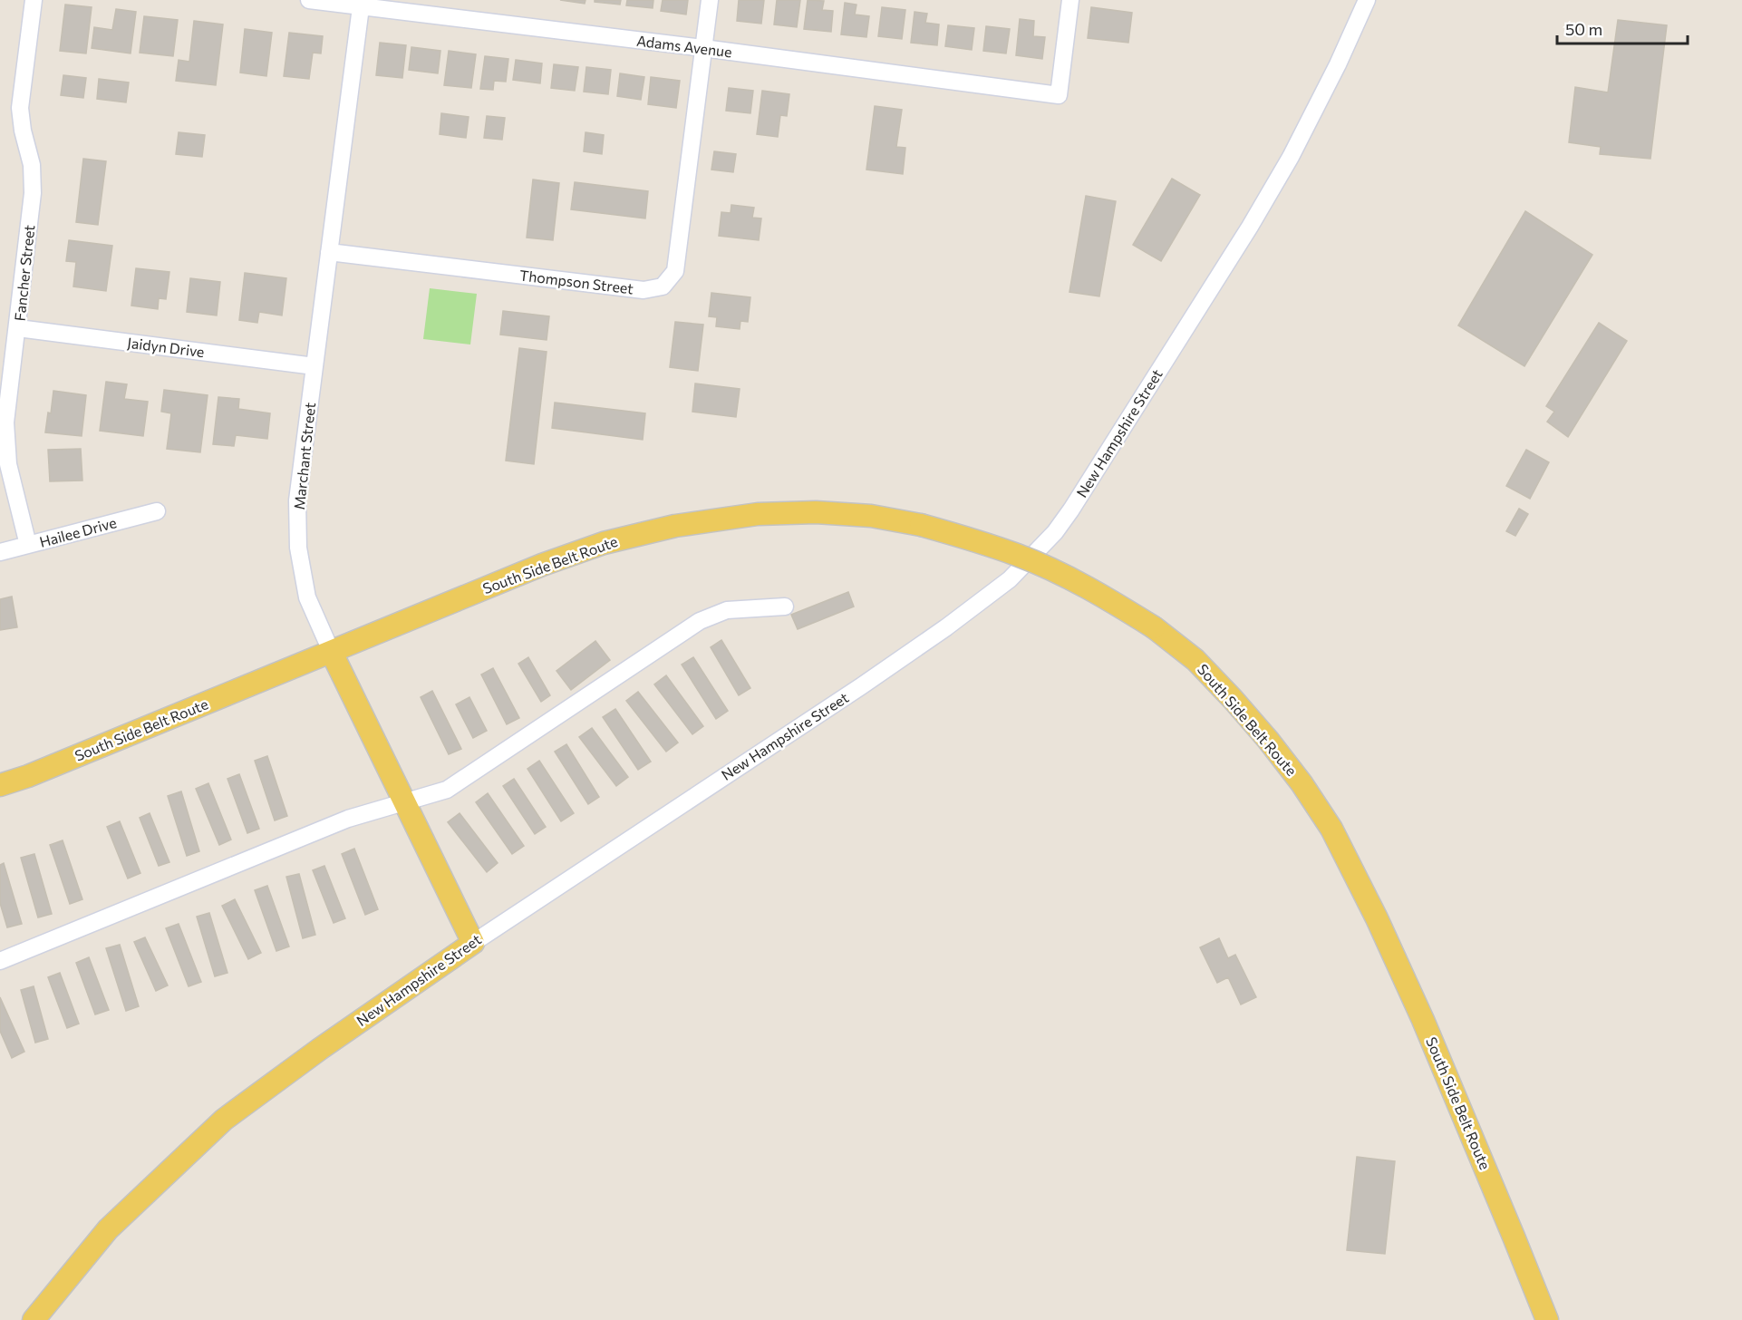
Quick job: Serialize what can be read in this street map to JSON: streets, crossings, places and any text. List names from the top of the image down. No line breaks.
{"streets":{"main road":["New Hampshire Street","Marchant Street","South Side Belt Route"],"street":["Adams Avenue","Fancher Street","Thompson Street","Jaidyn Drive","Hailee Drive"]},"crossings":[["Adams Avenue","Thompson Street"],["Adams Avenue","Marchant Street"],["Fancher Street","Jaidyn Drive"],["Fancher Street","Hailee Drive"],["Thompson Street","Marchant Street"],["Jaidyn Drive","Marchant Street"],["New Hampshire Street","Marchant Street"],["Marchant Street","South Side Belt Route"]],"scale_bar":"50 m"}
